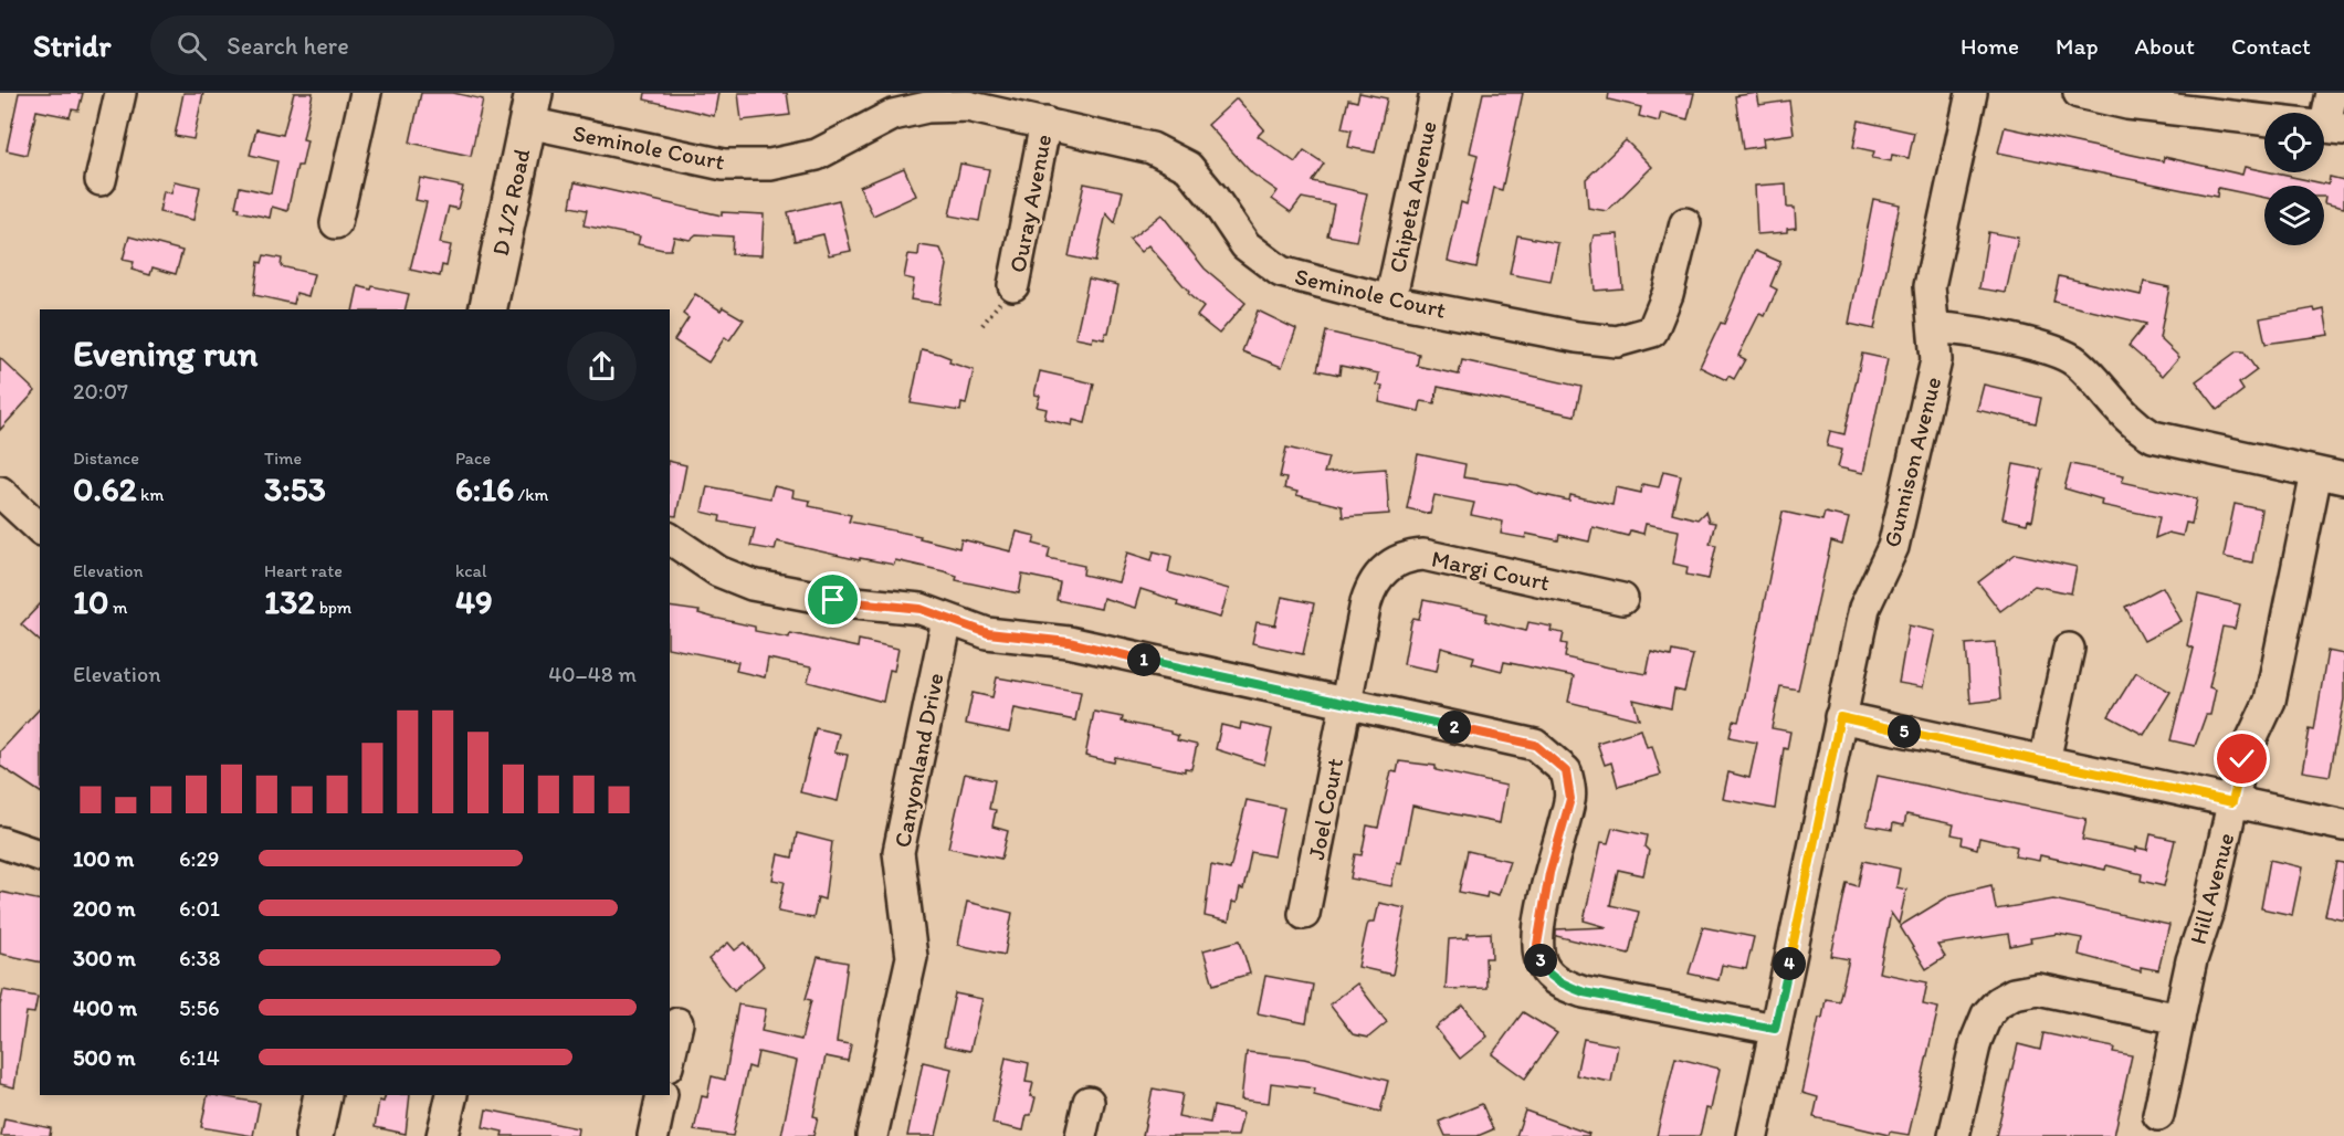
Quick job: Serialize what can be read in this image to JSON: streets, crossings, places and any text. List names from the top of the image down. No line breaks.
{"streets":{"main road":["D 1/2 Road"],"street":["Seminole Court","Chipeta Avenue","Ouray Avenue","Gunnison Avenue","Margi Court","Canyonland Drive","Joel Court","Hill Avenue"]},"crossings":[["Seminole Court","Chipeta Avenue"],["Seminole Court","D 1/2 Road"],["Seminole Court","Ouray Avenue"],["Margi Court","Joel Court"]],"page":{"header":"Stridr","search":"Search here","nav":["Home","Map","About","Contact"],"heading":["Evening run","20:07"],"stats":[["Distance","0.62 km"],["Time","3:53"],["Pace","6:16 /km"],["Elevation","10 m"],["Heart rate","132 bpm"],["kcal","49"]],"pins":["1","2","5","3","4"],"chart":["Elevation","40–48 m"],"list":[{"name":"100 m","note":"6:29"},{"name":"200 m","note":"6:01"},{"name":"300 m","note":"6:38"},{"name":"400 m","note":"5:56"},{"name":"500 m","note":"6:14"}]}}
